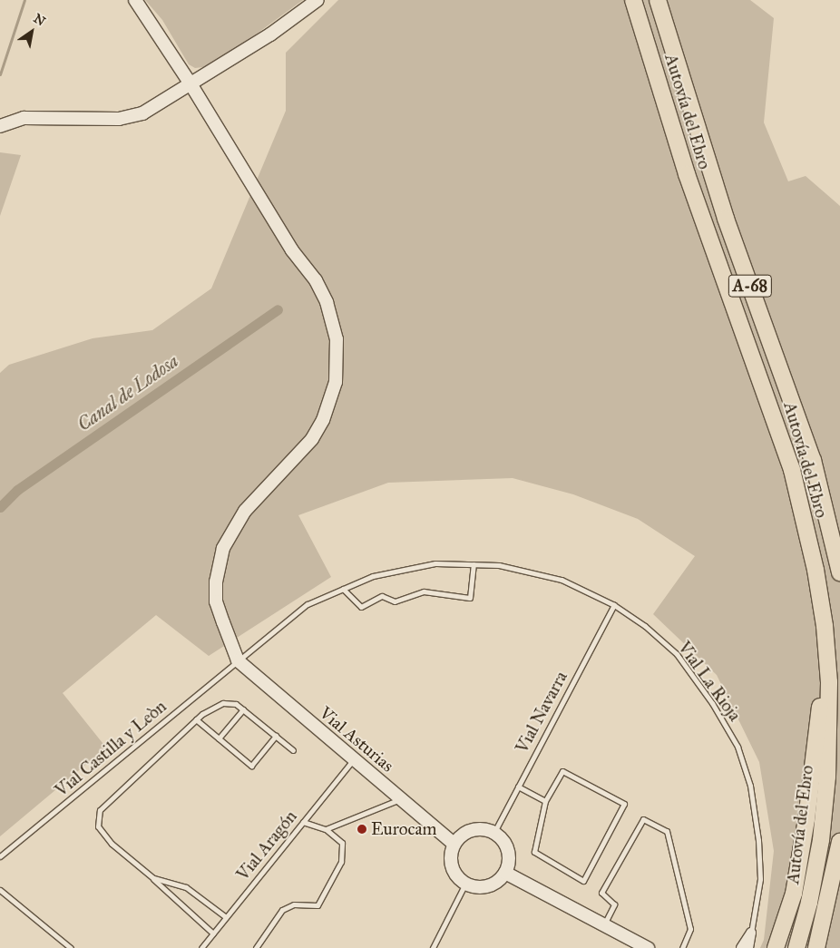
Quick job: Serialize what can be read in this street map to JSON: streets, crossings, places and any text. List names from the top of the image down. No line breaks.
{"streets":{"highway":["Autovía del Ebro","A-68"],"street":["Vial Asturias"],"lane":["Vial La Rioja","Vial Navarra","Vial Castilla y Leòn","Vial Aragón"]},"crossings":[["Vial La Rioja","Vial Navarra"],["Vial La Rioja","Vial Asturias"],["Vial La Rioja","Vial Castilla y Leòn"],["Vial Navarra","Vial Asturias"],["Vial Asturias","Vial Castilla y Leòn"],["Vial Asturias","Vial Aragón"]],"water":["Canal de Lodosa"],"places":["Eurocam"],"north":"top right"}
